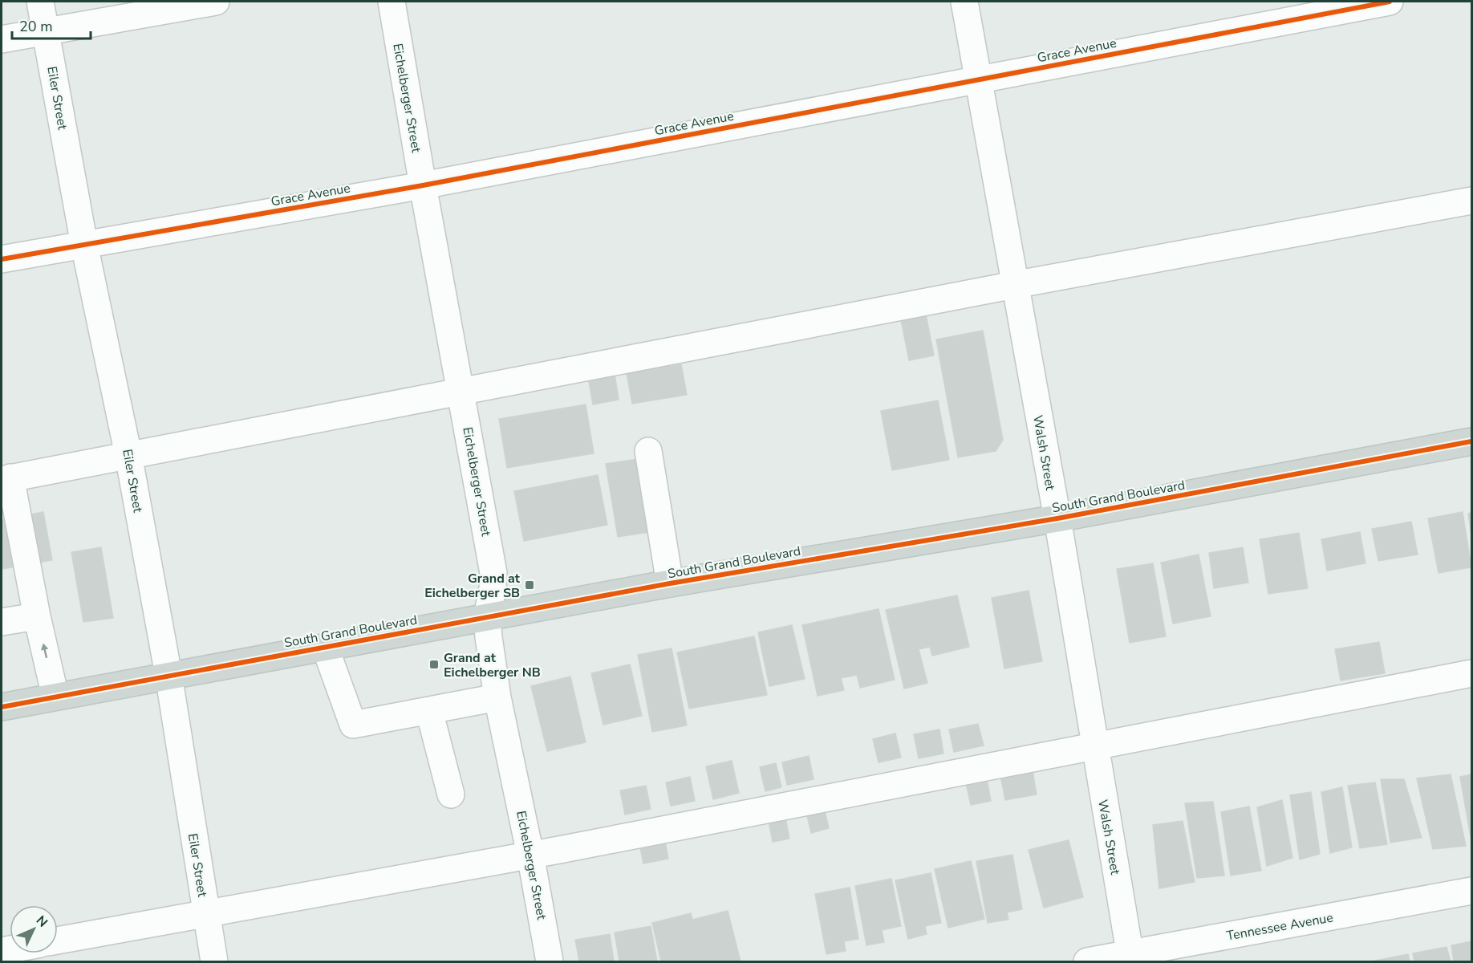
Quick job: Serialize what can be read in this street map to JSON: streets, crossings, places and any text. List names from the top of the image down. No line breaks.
{"streets":{"main road":["South Grand Boulevard"],"street":["Grace Avenue","Eiler Street","Eichelberger Street","Walsh Street","Tennessee Avenue"]},"crossings":[["Grace Avenue","Eiler Street"],["Grace Avenue","Eichelberger Street"],["Grace Avenue","Walsh Street"],["Eiler Street","South Grand Boulevard"],["Eichelberger Street","South Grand Boulevard"],["Walsh Street","South Grand Boulevard"],["Walsh Street","Tennessee Avenue"]],"places":{"transit":["Grand at Eichelberger SB","Grand at Eichelberger NB"]},"scale_bar":"20 m","north":"top right"}
